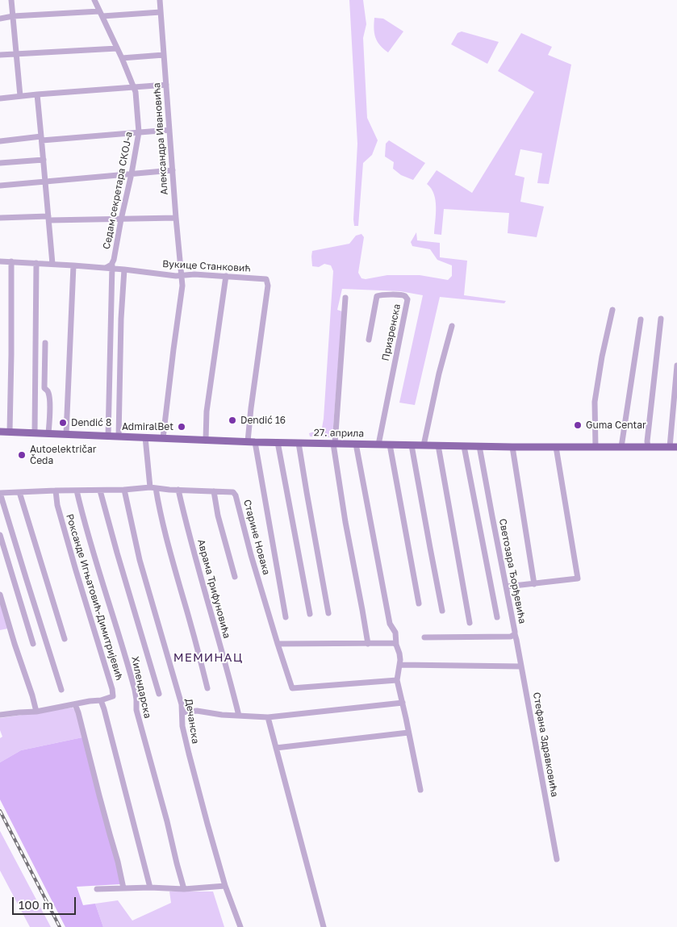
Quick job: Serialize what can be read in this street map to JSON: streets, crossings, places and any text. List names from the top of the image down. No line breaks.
{"streets":{"main road":["27. априла"],"street":["Александра Ивановића","Седам секретара СКОЈ-а","Вукице Станковић","Призренска","Старине Новака","Светозара Ђорђевића","Аврама Трифуновића","Роксанде Игњатовић-Димитријевић","Хилендарска","Дечанска","Стефана Здравковића"]},"crossings":[["Александра Ивановића","Вукице Станковић"],["Александра Ивановића","27. априла"],["Вукице Станковић","27. априла"],["Призренска","27. априла"],["27. априла","Светозара Ђорђевића"],["Старине Новака","Аврама Трифуновића"],["Старине Новака","Роксанде Игњатовић-Димитријевић"],["Старине Новака","Хилендарска"],["Старине Новака","Дечанска"],["Светозара Ђорђевића","Стефана Здравковића"]],"districts":["МЕМИНАЦ"],"places":["Dendić 16","Dendić 8","Guma Centar","AdmiralBet","Autoelektričar Čeda"],"scale_bar":"100 m"}
